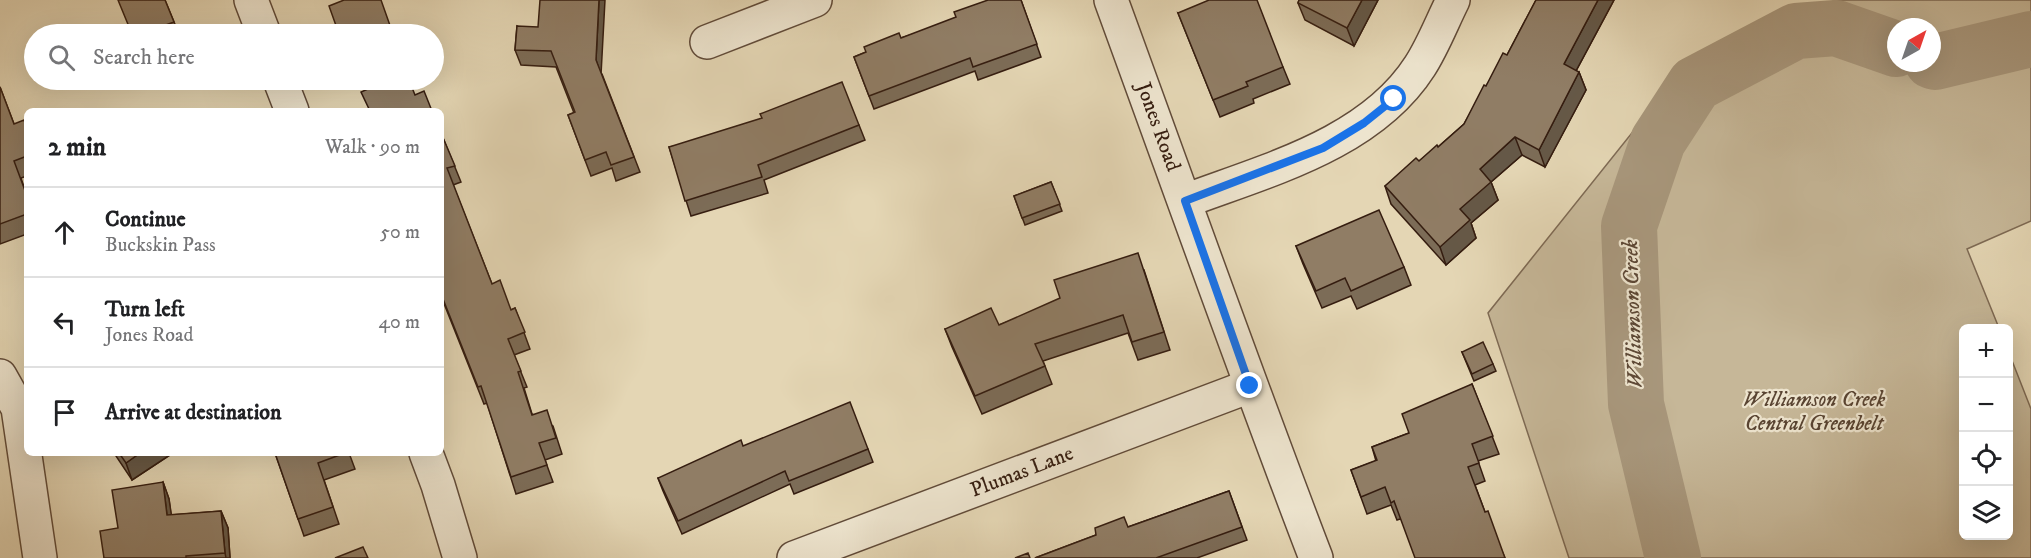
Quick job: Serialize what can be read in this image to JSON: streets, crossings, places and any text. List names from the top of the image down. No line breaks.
{"streets":{"street":["Jones Road","Plumas Lane"]},"crossings":[["Jones Road","Plumas Lane"]],"water":["Williamson Creek"],"parks":["Williamson Creek Central Greenbelt"],"north":"top right","page":{"search":"Search here","heading":["2 min","Walk · 90 m"],"list":[["Continue","Buckskin Pass","50 m"],["Turn left","Jones Road","40 m"],"Arrive at destination"],"map_buttons":["+","−"]}}
